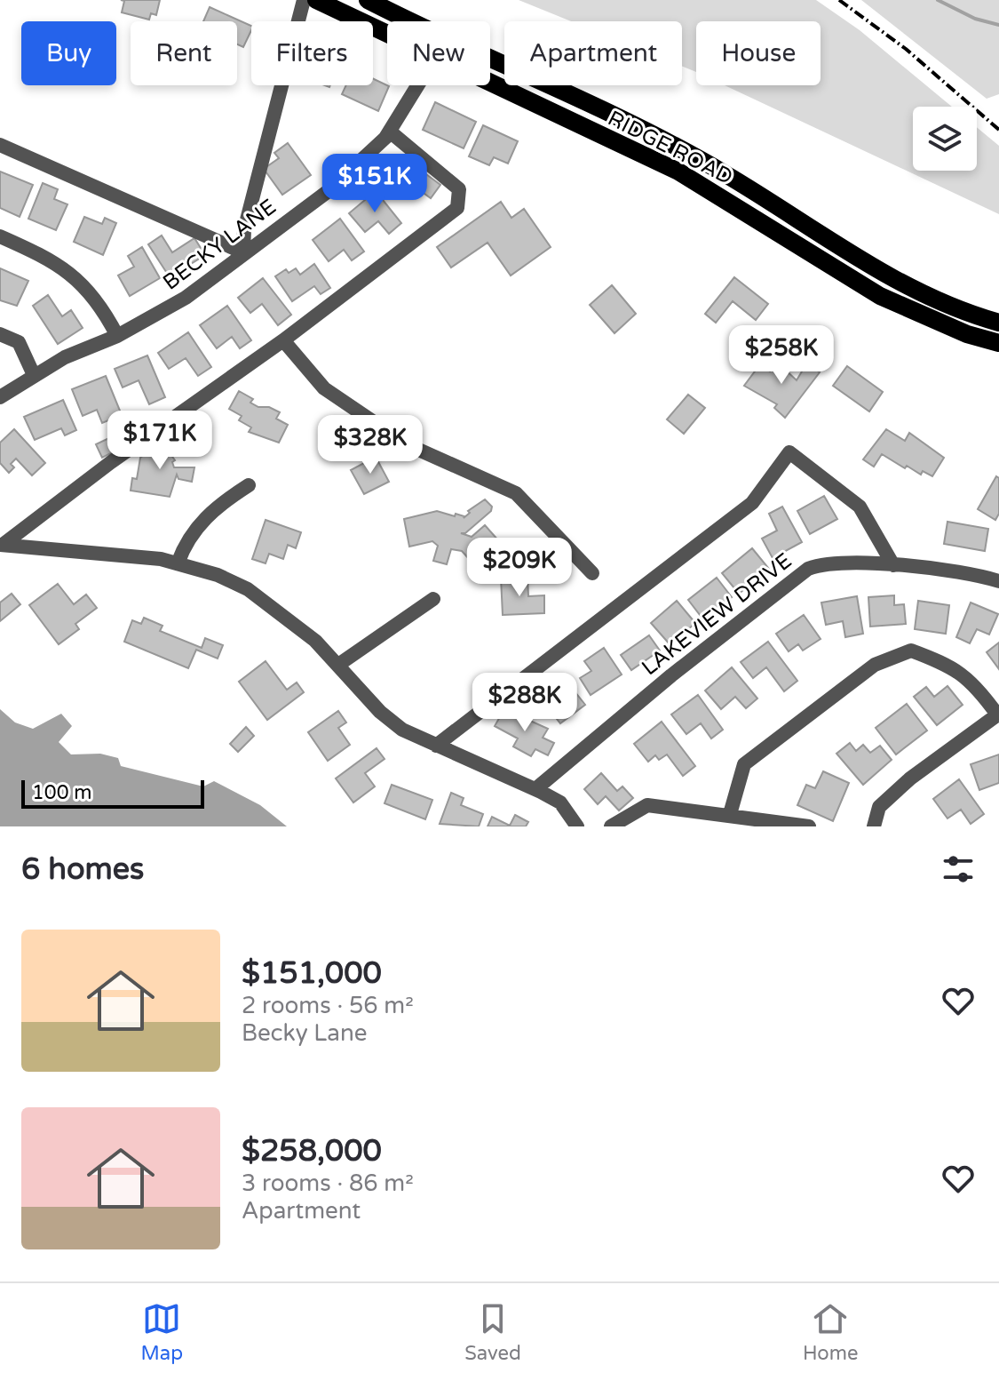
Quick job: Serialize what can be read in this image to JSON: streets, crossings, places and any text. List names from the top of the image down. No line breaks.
{"streets":{"main road":["RIDGE ROAD"],"street":["BECKY LANE","LAKEVIEW DRIVE"]},"scale_bar":"100 m","page":{"chip":["Buy","Rent","Filters","New","Apartment","House"],"price":["$151K","$258K","$171K","$328K","$209K","$288K"],"scale":"100 m","heading":"6 homes","list":[{"name":"$151,000","note":"2 rooms · 56 m² · Becky Lane"},{"name":"$258,000","note":"3 rooms · 86 m² · Apartment"}],"tabs":["Map","Saved","Home"]}}
